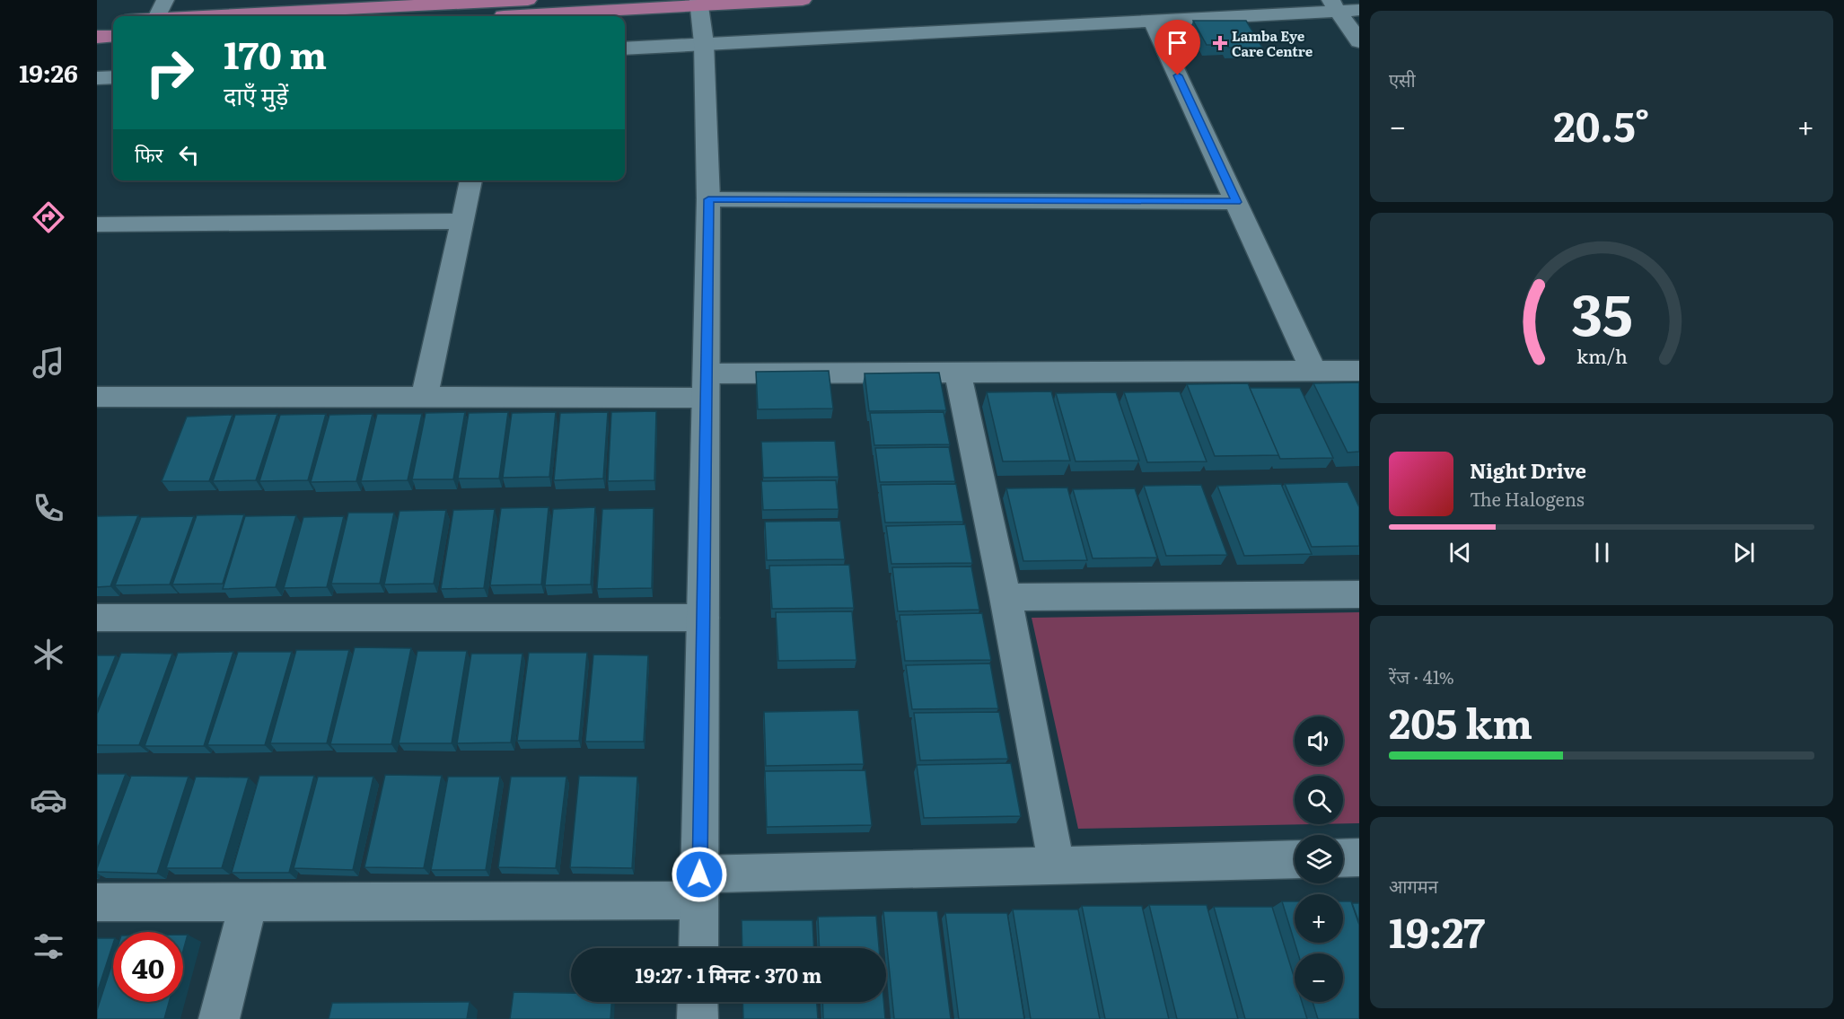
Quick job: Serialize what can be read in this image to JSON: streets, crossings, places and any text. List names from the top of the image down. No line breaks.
{"places":{"health":["Lamba Eye Care Centre"]},"page":{"tabs":"19:26","tile":["एसी",["रेंज · 41%","205 km"],["आगमन","19:27"]],"turn":["170 m","दाएँ मुड़ें"],"heat":["−","20.5°","+"],"then":"फिर","song":["Night Drive","The Halogens"],"map_buttons":["+","−"],"limit":"40","trip":"19:27 · 1 मिनट · 370 m","gauge":["35","km/h"]}}
